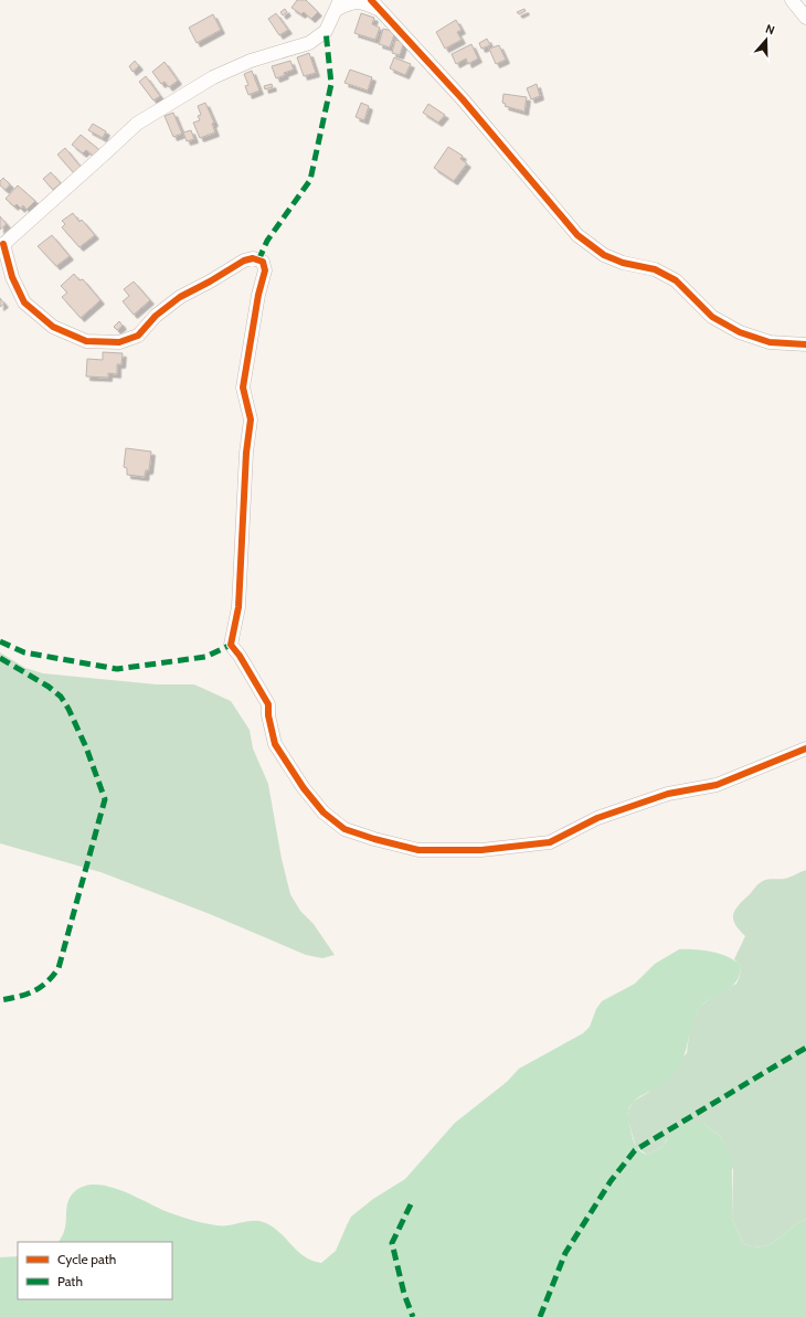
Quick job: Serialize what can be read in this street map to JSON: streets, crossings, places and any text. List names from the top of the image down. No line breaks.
{"legend":["Cycle path","Path"],"north":"top"}
